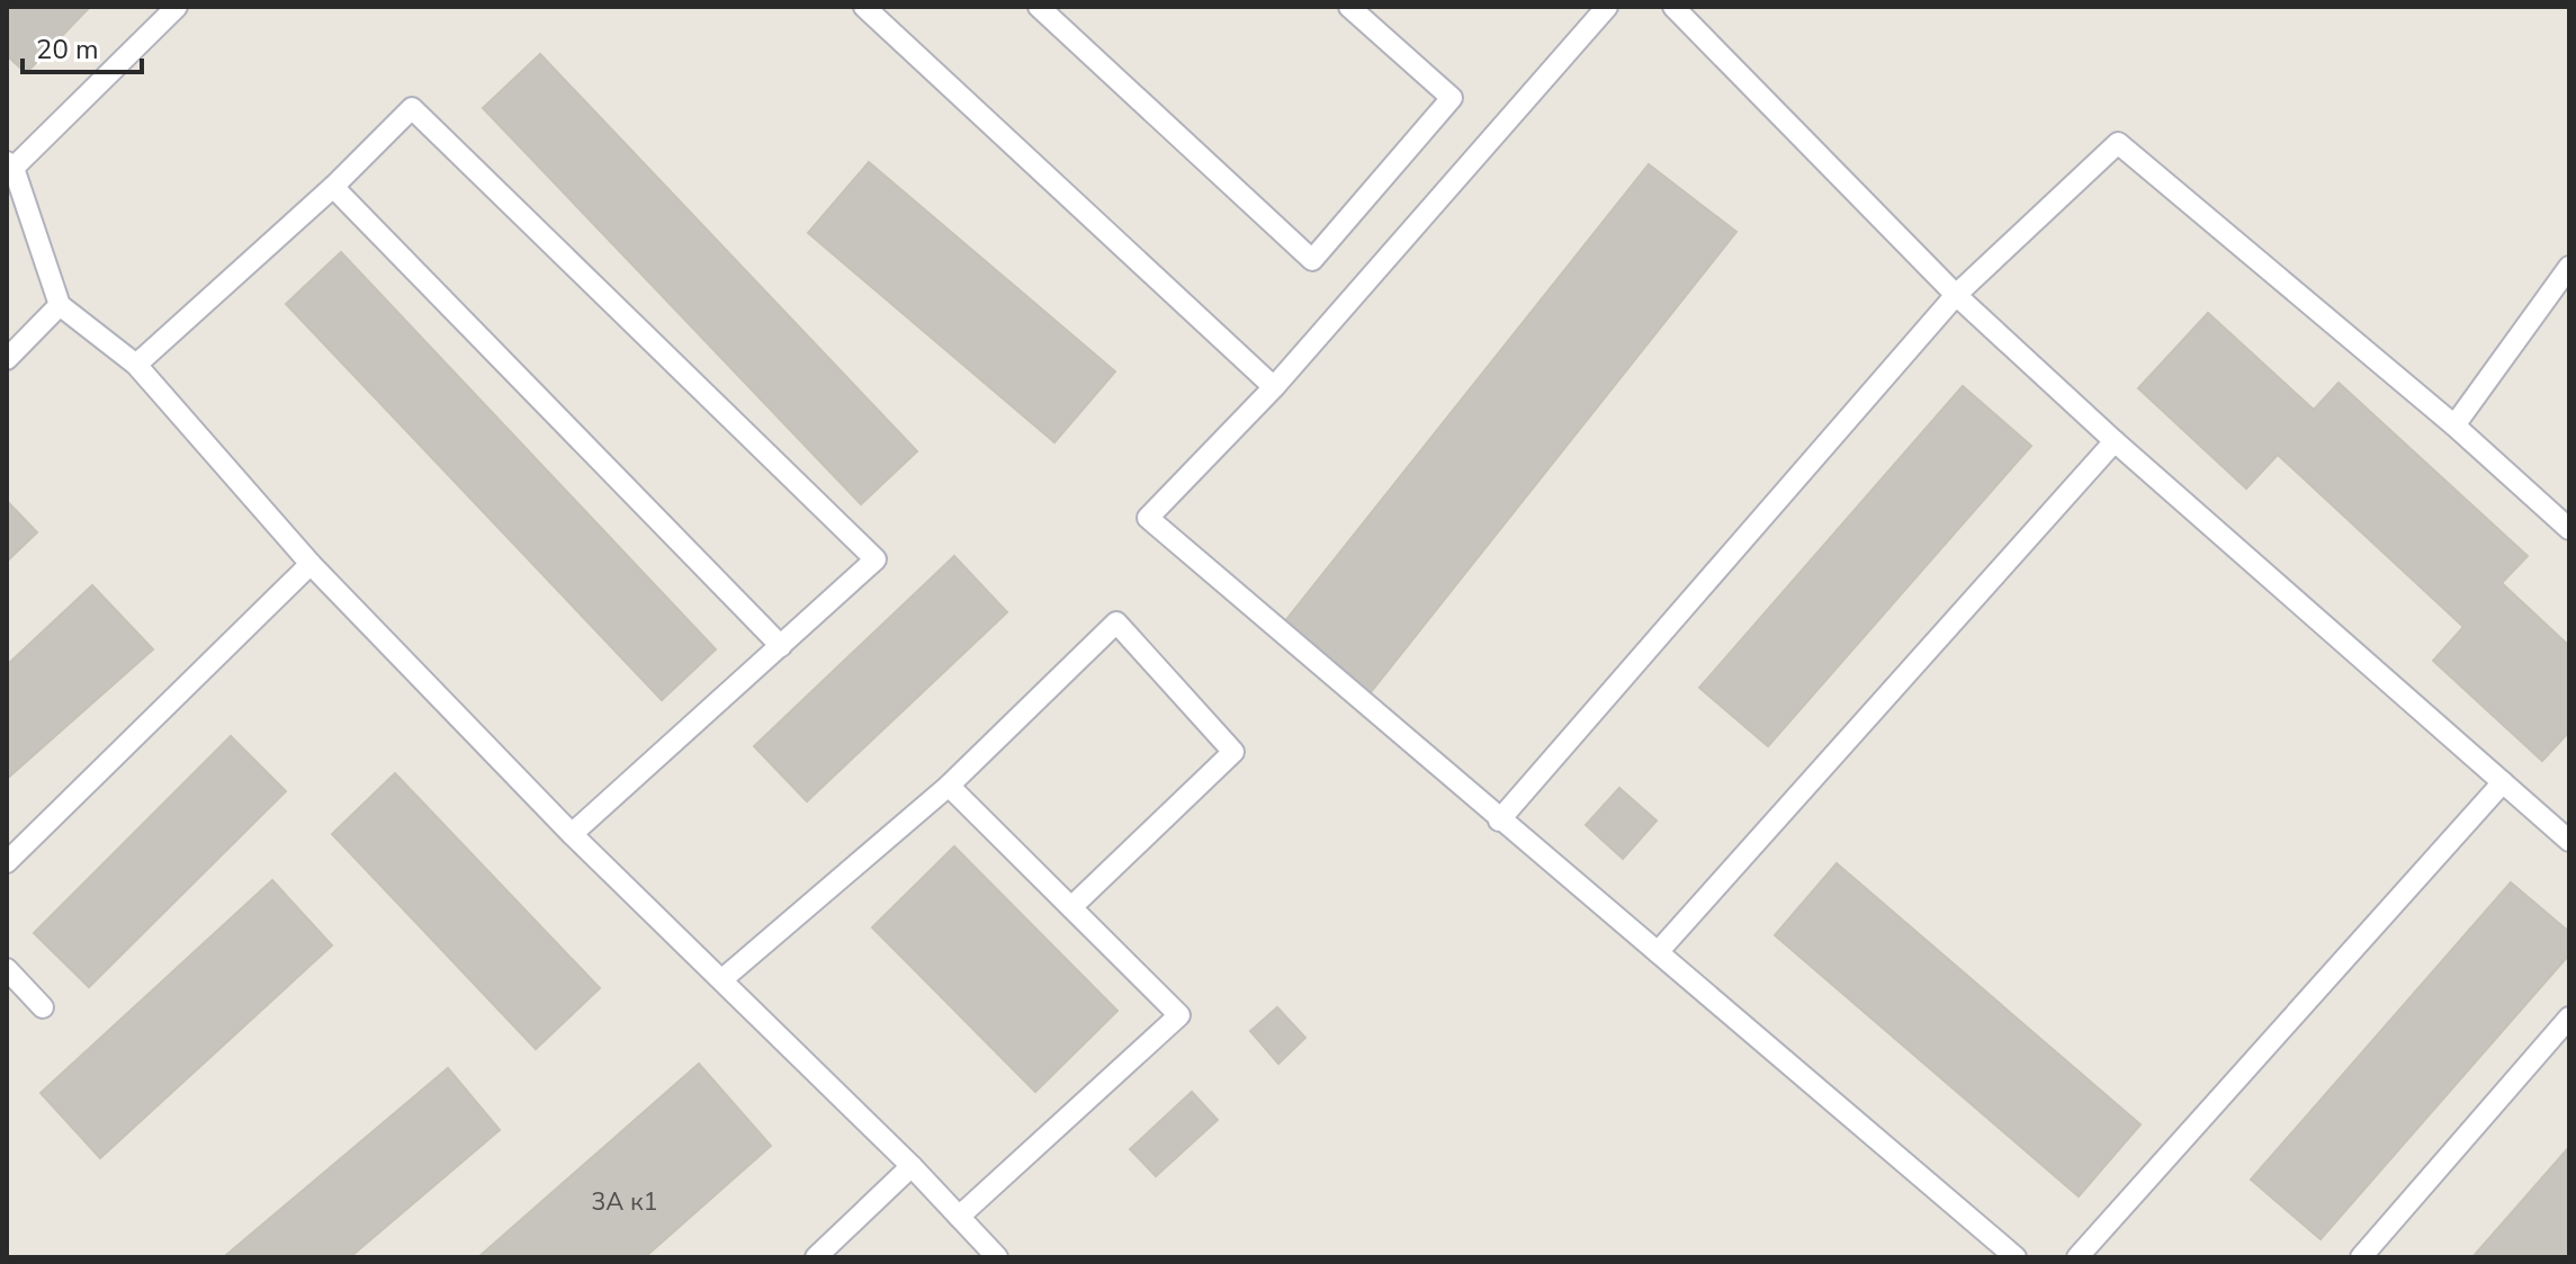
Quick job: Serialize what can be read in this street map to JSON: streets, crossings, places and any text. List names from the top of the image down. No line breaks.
{"house_numbers":["3А к1"],"scale_bar":"20 m"}
